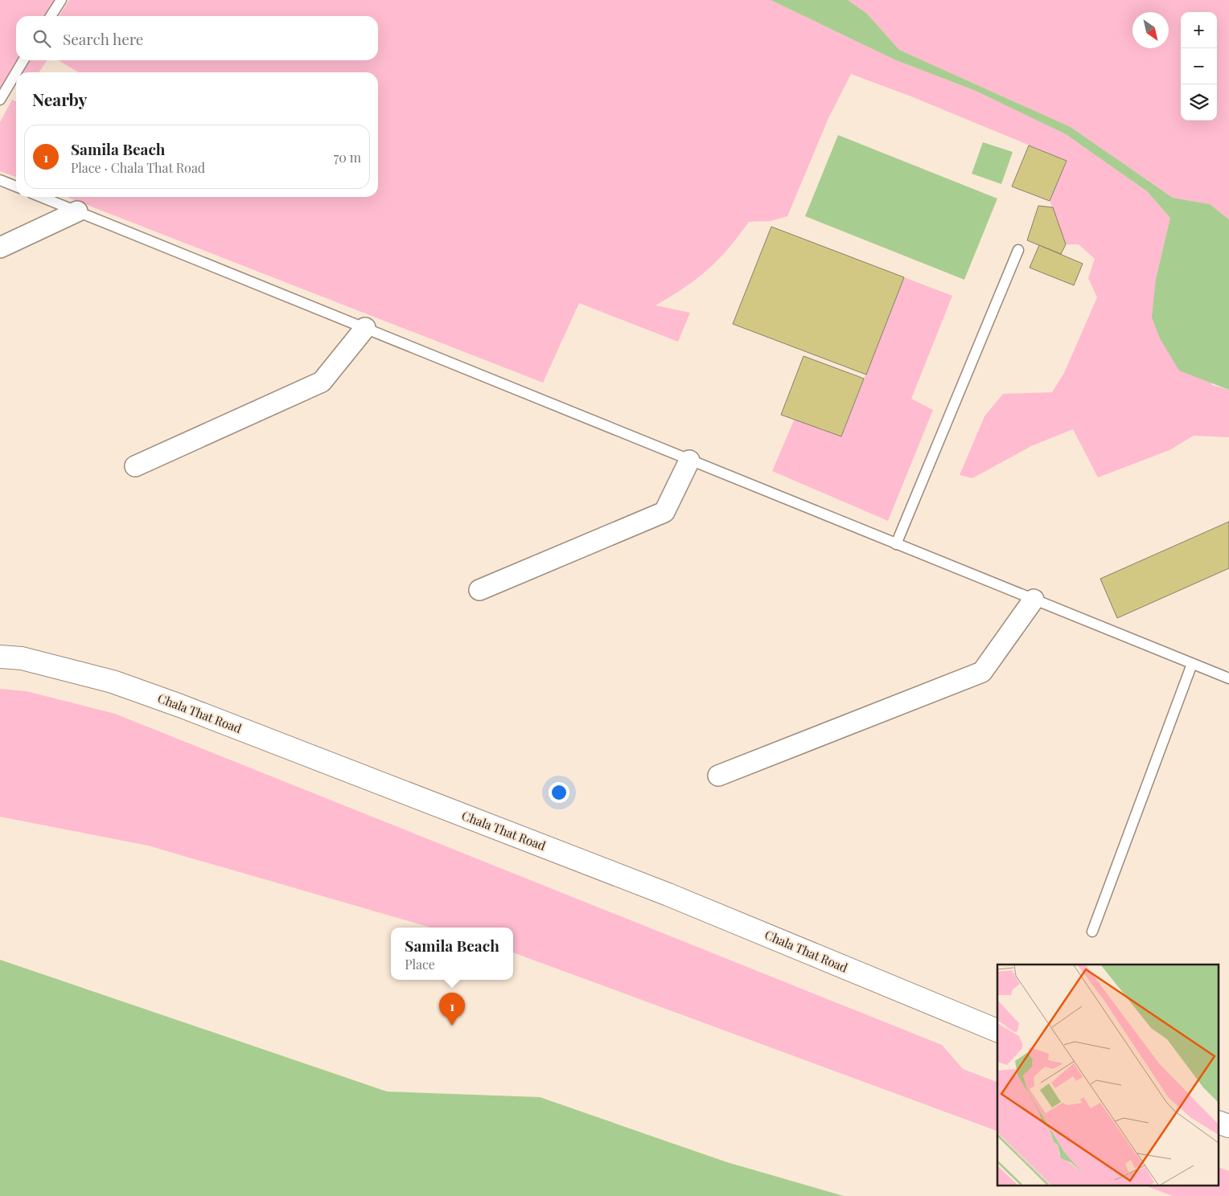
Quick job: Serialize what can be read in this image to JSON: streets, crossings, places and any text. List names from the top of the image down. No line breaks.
{"streets":{"main road":["Chala That Road"]},"north":"bottom right","page":{"map_buttons":["+","−"],"search":"Search here","heading":"Nearby","list":[{"mark":"1","name":"Samila Beach","note":"Place · Chala That Road","value":"70 m"}],"popup":["Samila Beach","Place"],"pins":"1"}}
